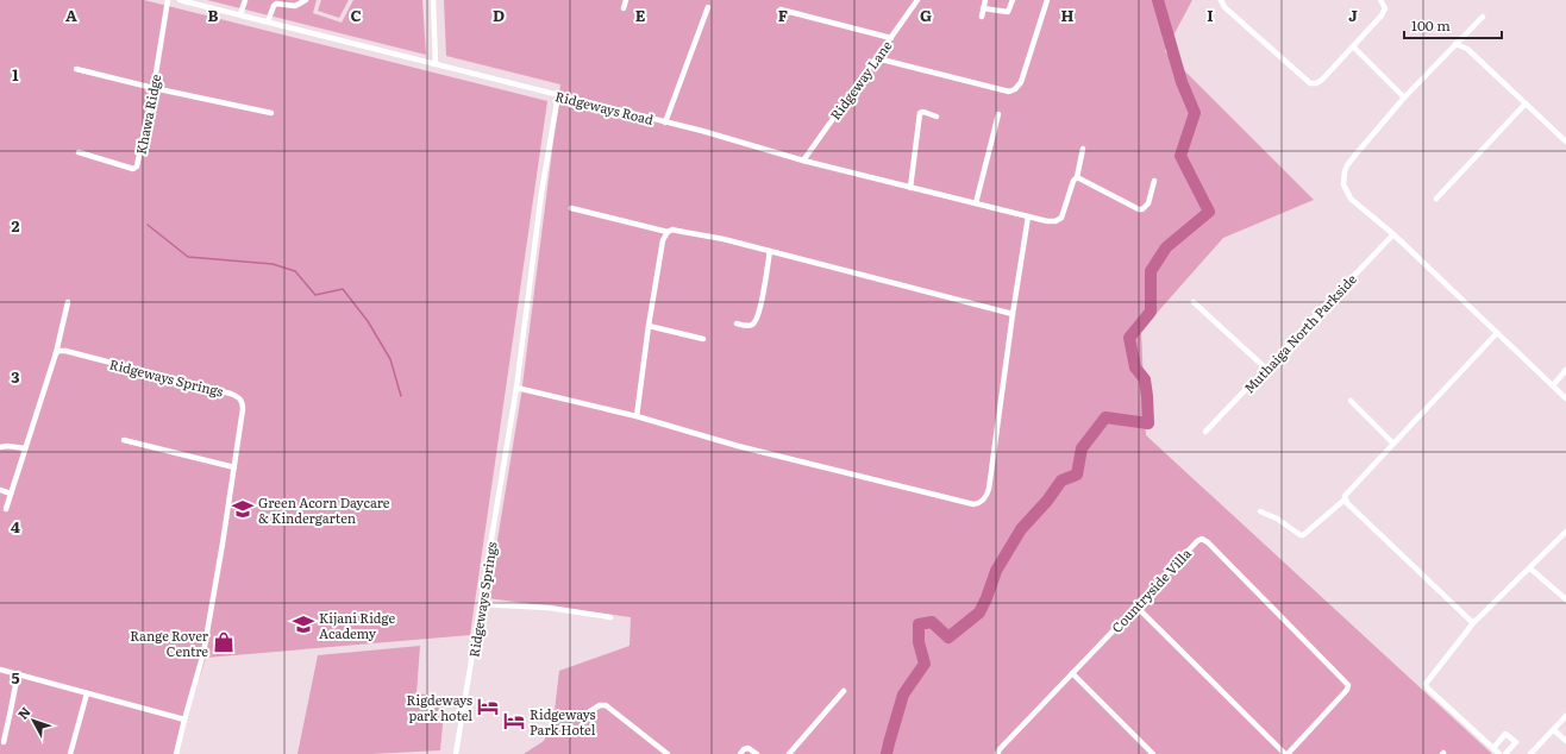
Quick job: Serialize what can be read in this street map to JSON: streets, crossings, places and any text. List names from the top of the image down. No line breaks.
{"streets":{"street":["Ridgeway Lane","Ridgeways Road","Khawa Ridge","Muthaiga North Parkside","Ridgeways Springs","Countryside Villa"]},"crossings":[["Ridgeway Lane","Ridgeways Road"],["Ridgeways Road","Ridgeways Springs"]],"places":{"school or university":["Green Acorn Daycare & Kindergarten","Kijani Ridge Academy"],"shop":["Range Rover Centre"],"hotel":["Rigdeways park hotel","Ridgeways Park Hotel"]},"scale_bar":"100 m","north":"top left","grid":{"columns":["A","B","C","D","E","F","G","H","I","J"],"rows":["1","2","3","4","5"]}}
